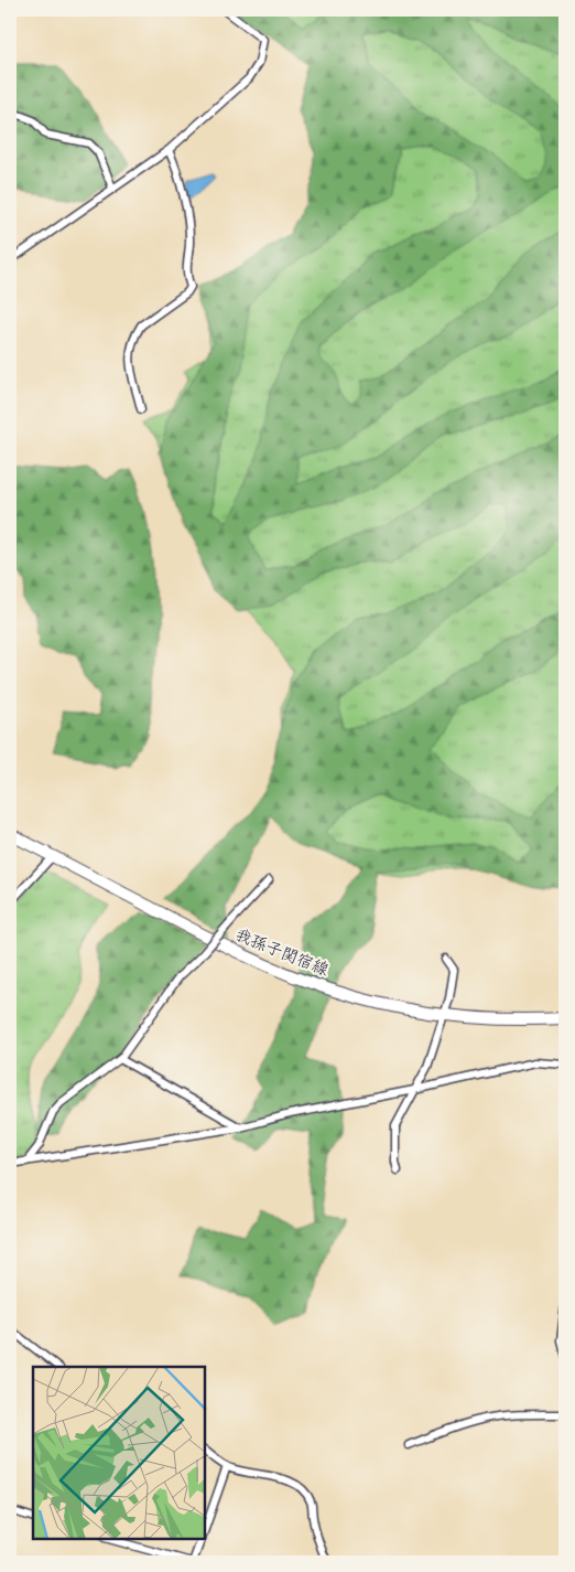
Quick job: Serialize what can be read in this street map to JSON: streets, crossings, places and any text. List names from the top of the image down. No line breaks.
{"streets":{"main road":["我孫子関宿線"]}}
